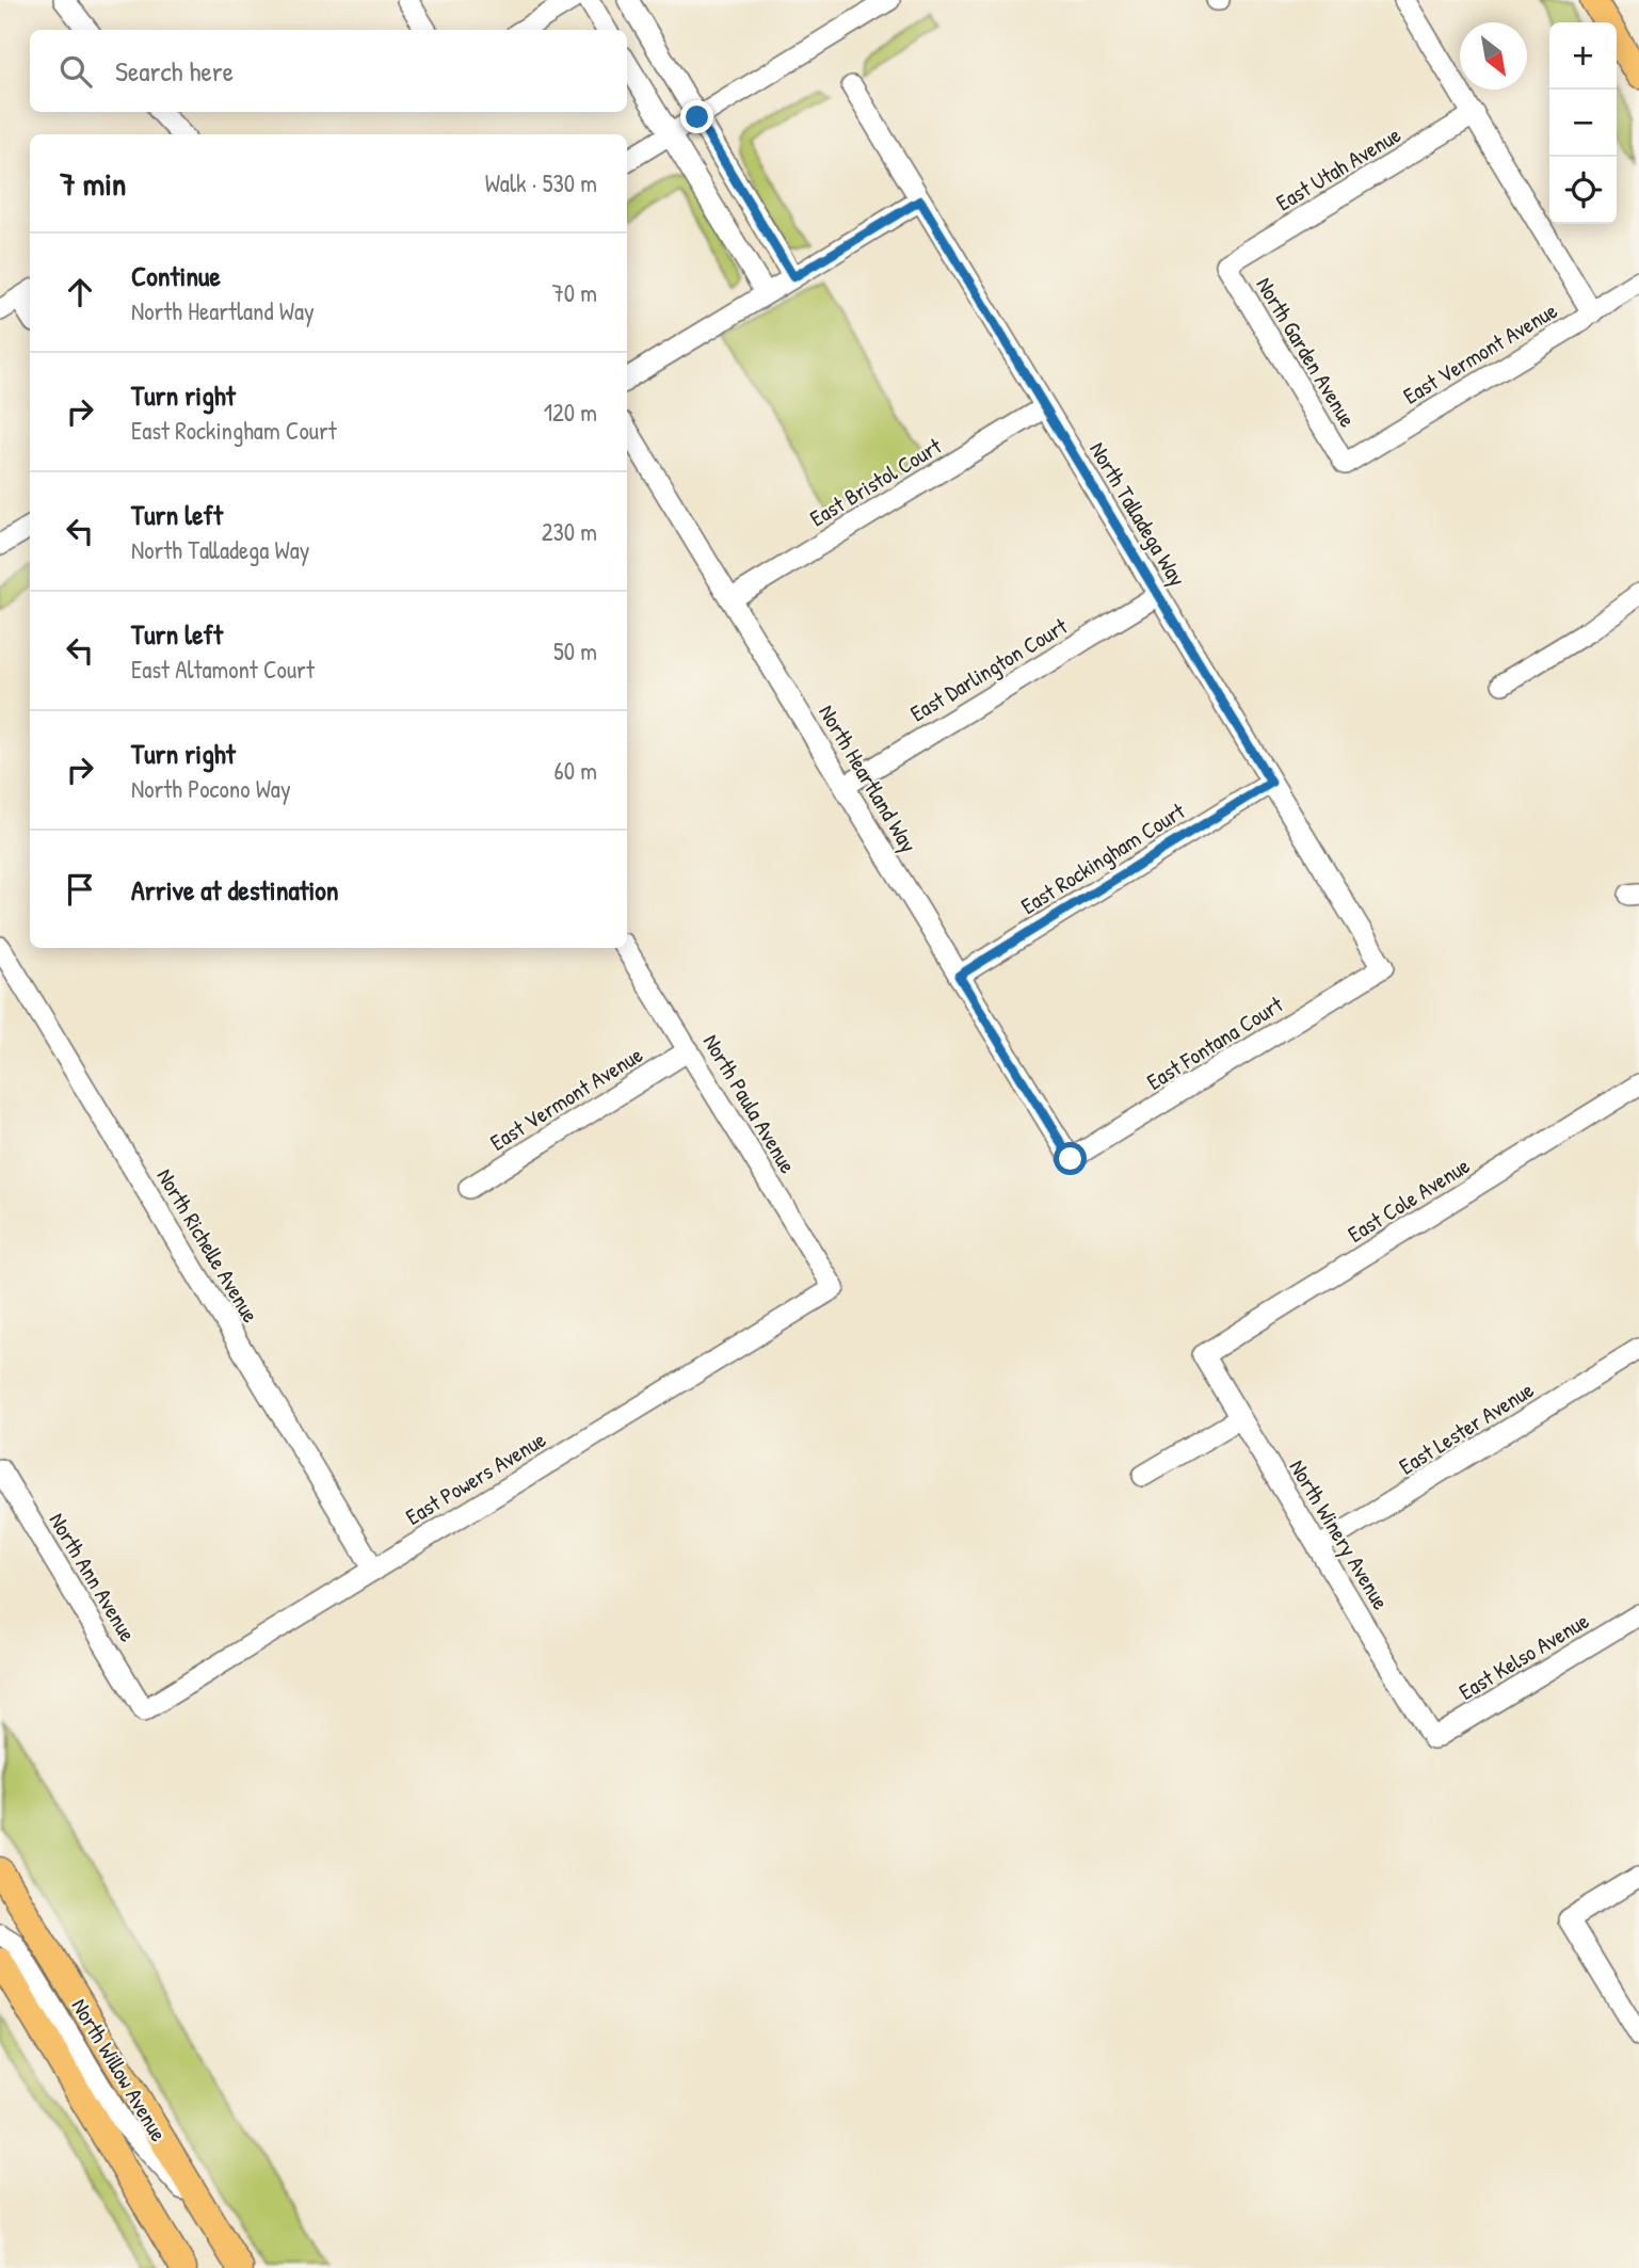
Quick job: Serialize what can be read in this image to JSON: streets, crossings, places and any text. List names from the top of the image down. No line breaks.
{"streets":{"main road":["North Willow Avenue"],"street":["East Utah Avenue","North Garden Avenue","East Vermont Avenue","East Bristol Court","North Talladega Way","East Darlington Court","North Heartland Way","East Rockingham Court","East Fontana Court","North Paula Avenue","East Cole Avenue","North Richelle Avenue","East Lester Avenue","East Powers Avenue","North Winery Avenue","North Ann Avenue","East Kelso Avenue"]},"crossings":[["East Utah Avenue","North Garden Avenue"],["North Garden Avenue","East Vermont Avenue"],["East Vermont Avenue","North Paula Avenue"],["East Bristol Court","North Talladega Way"],["East Bristol Court","North Heartland Way"],["North Talladega Way","East Darlington Court"],["North Talladega Way","East Rockingham Court"],["North Talladega Way","East Fontana Court"],["East Darlington Court","North Heartland Way"],["North Heartland Way","East Rockingham Court"],["North Heartland Way","East Fontana Court"],["North Paula Avenue","East Powers Avenue"],["East Cole Avenue","North Winery Avenue"],["North Richelle Avenue","East Powers Avenue"],["East Lester Avenue","North Winery Avenue"],["East Powers Avenue","North Ann Avenue"],["North Winery Avenue","East Kelso Avenue"]],"north":"bottom right","page":{"map_buttons":["+","−"],"search":"Search here","heading":["7 min","Walk · 530 m"],"list":[["Continue","North Heartland Way","70 m"],["Turn right","East Rockingham Court","120 m"],["Turn left","North Talladega Way","230 m"],["Turn left","East Altamont Court","50 m"],["Turn right","North Pocono Way","60 m"],"Arrive at destination"]}}
